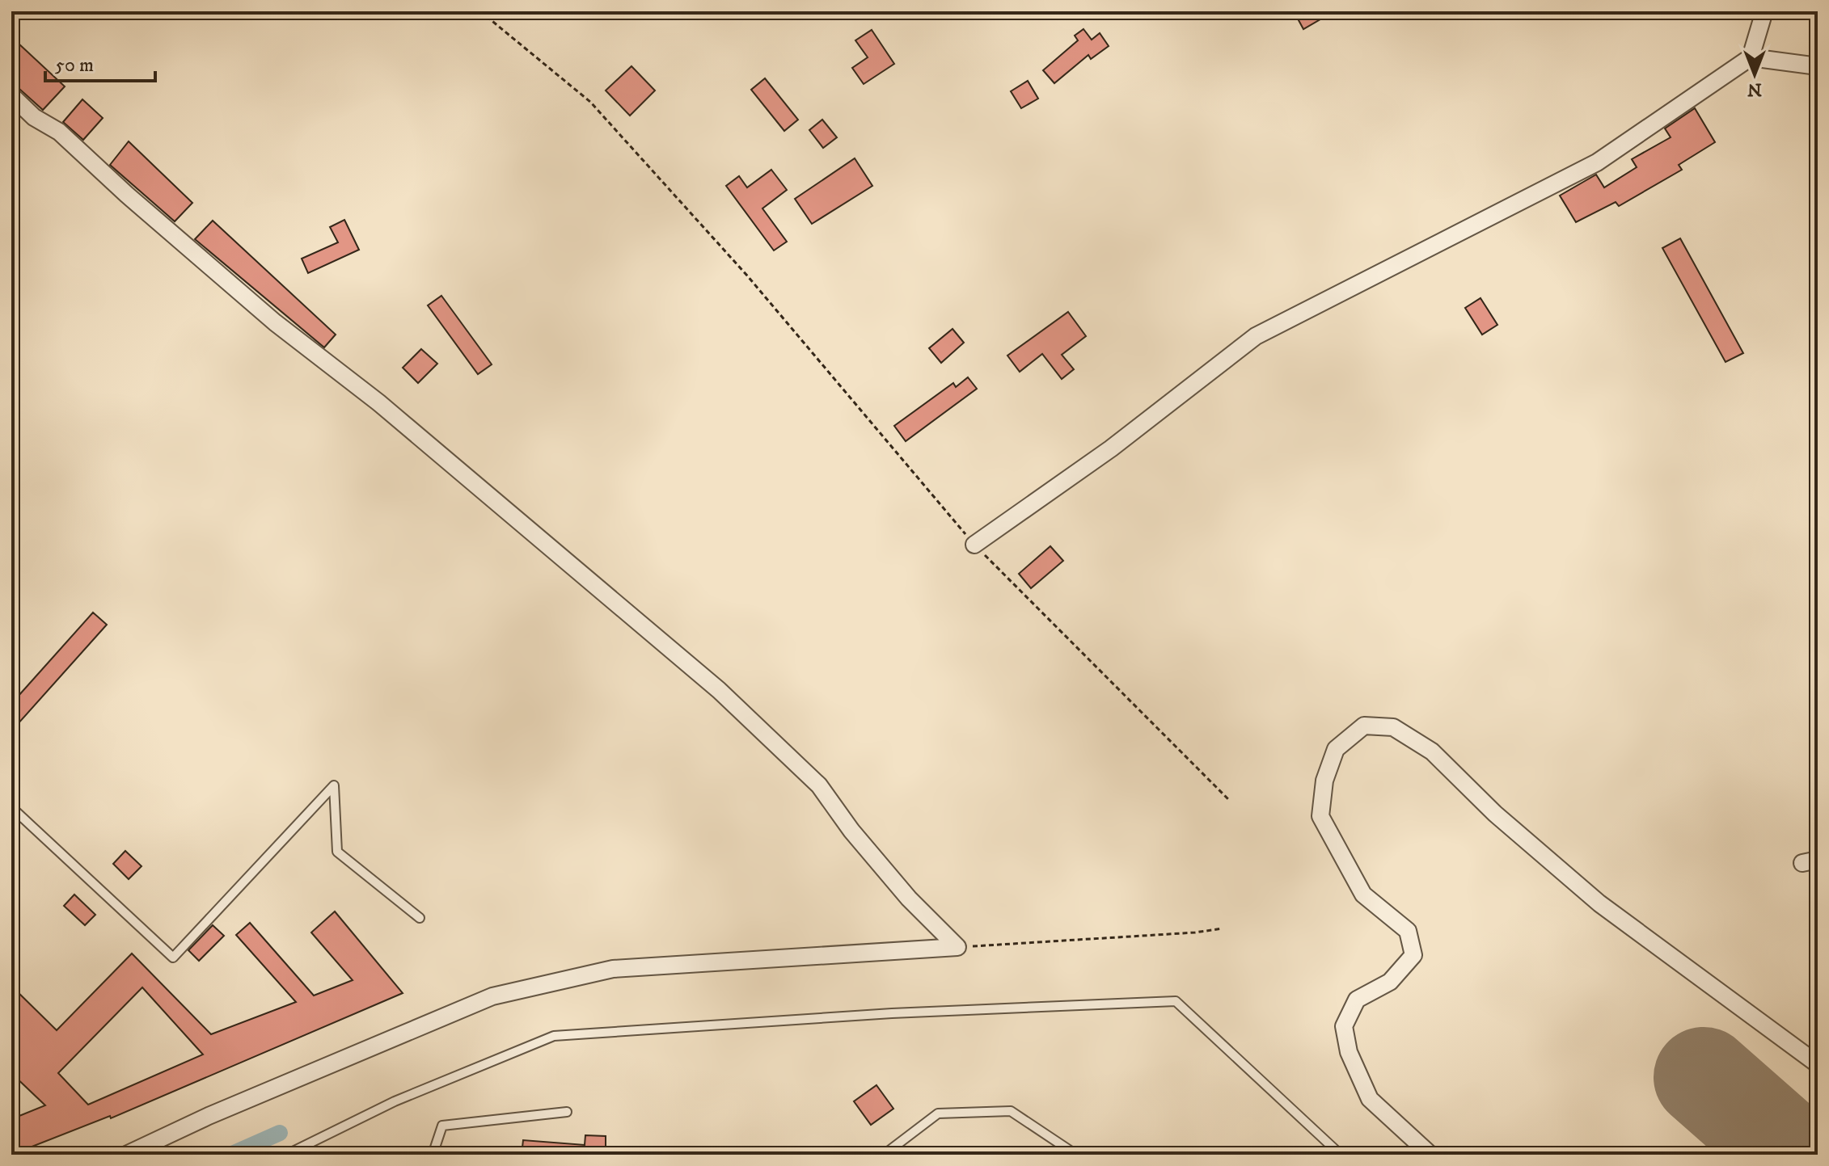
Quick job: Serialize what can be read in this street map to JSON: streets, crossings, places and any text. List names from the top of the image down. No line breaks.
{"scale_bar":"50 m","north":"bottom"}
